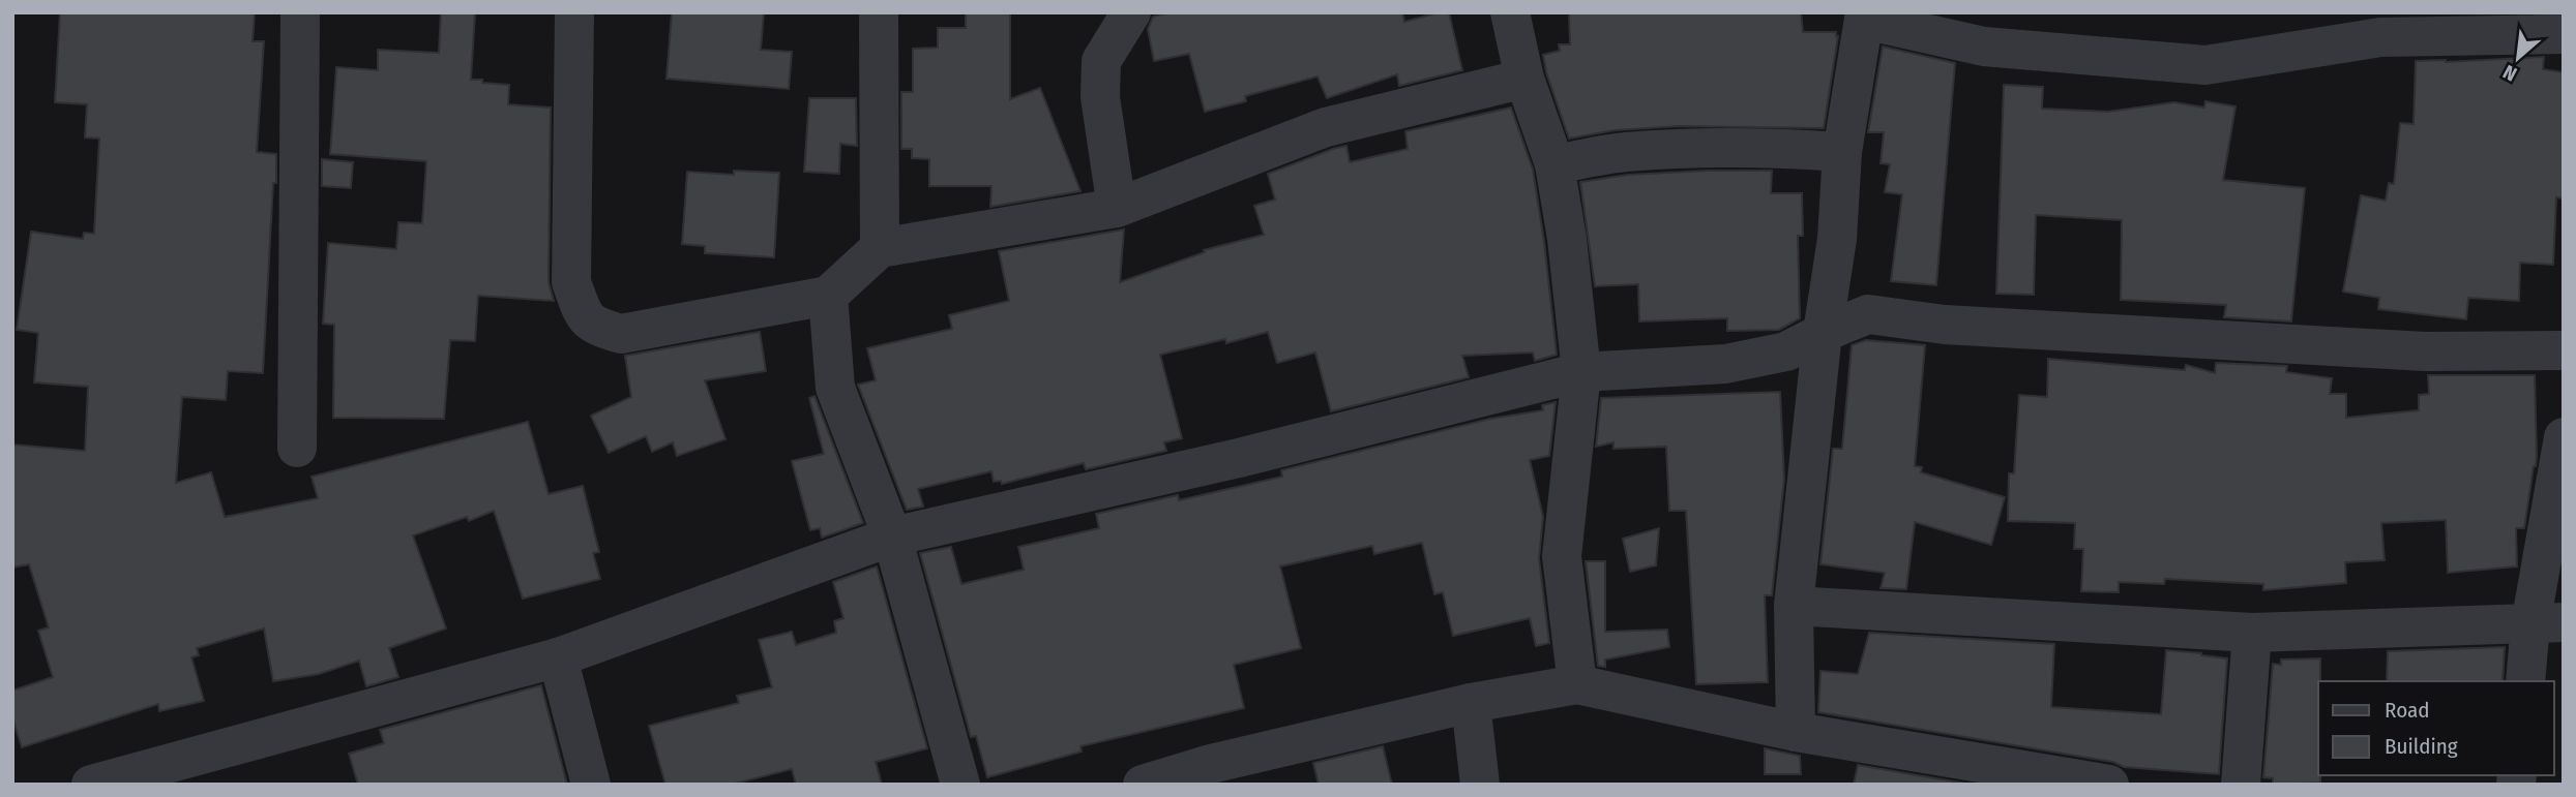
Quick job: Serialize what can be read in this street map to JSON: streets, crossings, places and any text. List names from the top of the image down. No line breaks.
{"legend":["Road","Building"],"north":"bottom left"}
